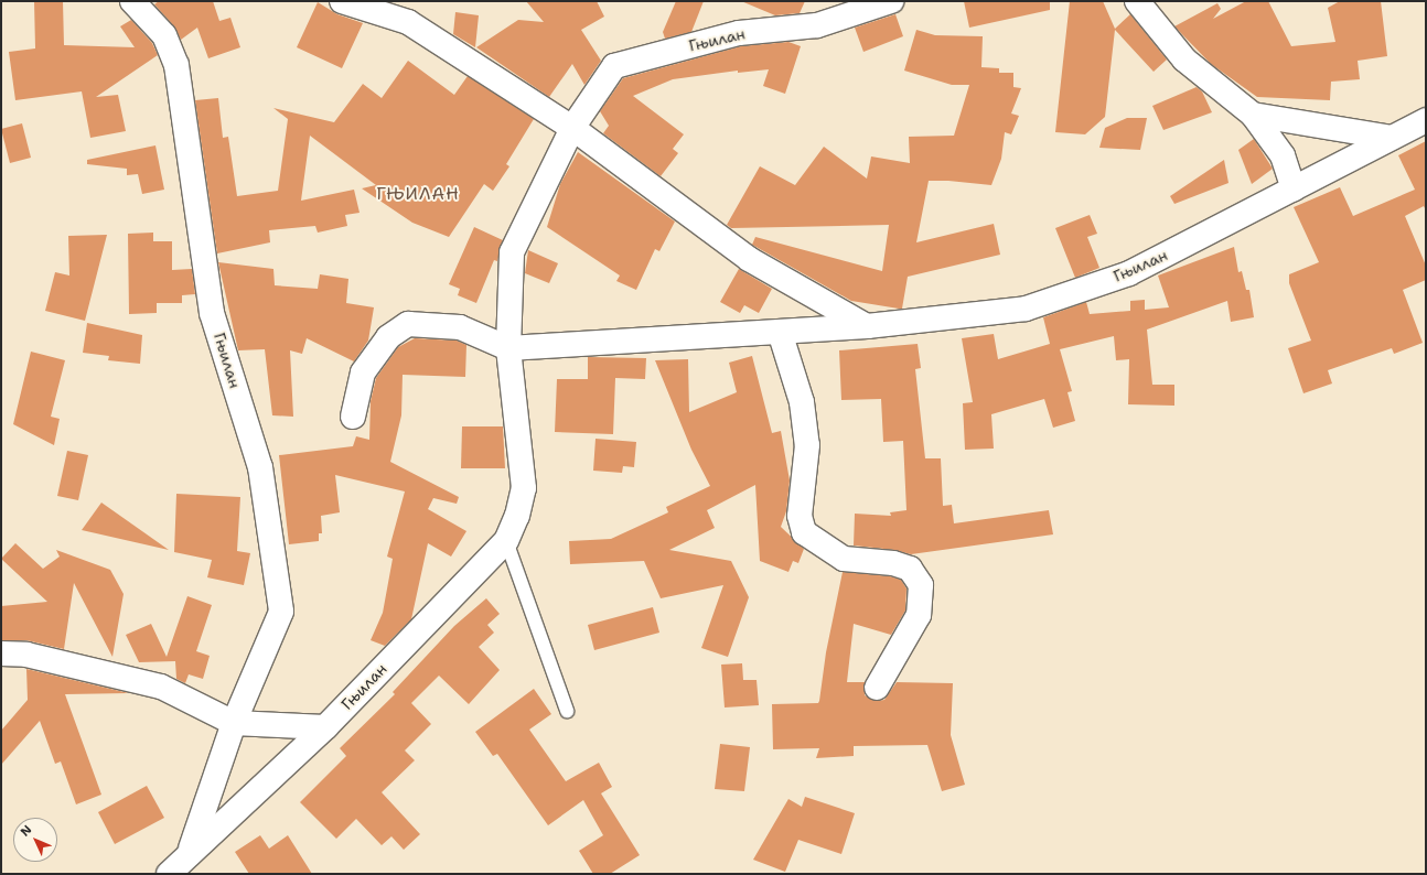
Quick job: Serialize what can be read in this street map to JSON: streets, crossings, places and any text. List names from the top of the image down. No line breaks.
{"streets":{"street":["Гњилан"]},"districts":["ГЊИЛАН"],"north":"top left"}
